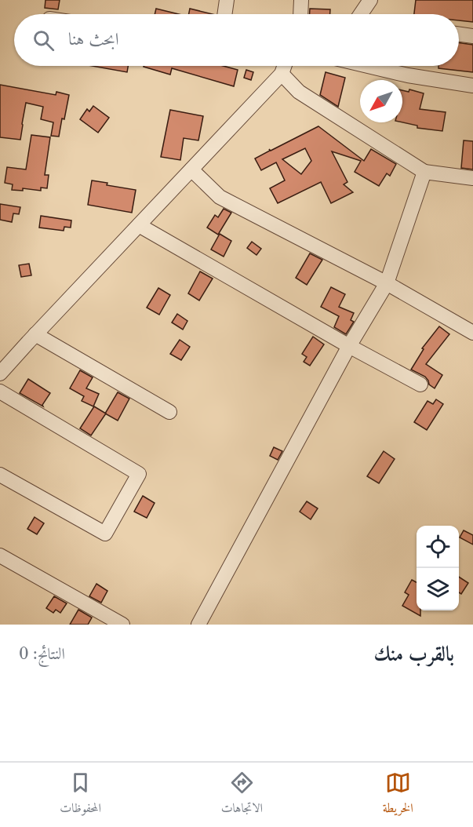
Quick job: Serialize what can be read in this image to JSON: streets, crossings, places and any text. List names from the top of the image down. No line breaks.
{"north":"bottom left","page":{"search":"ابحث هنا","heading":["بالقرب منك","النتائج: 0"],"nav":["الخريطة","الاتجاهات","المحفوظات"]}}
